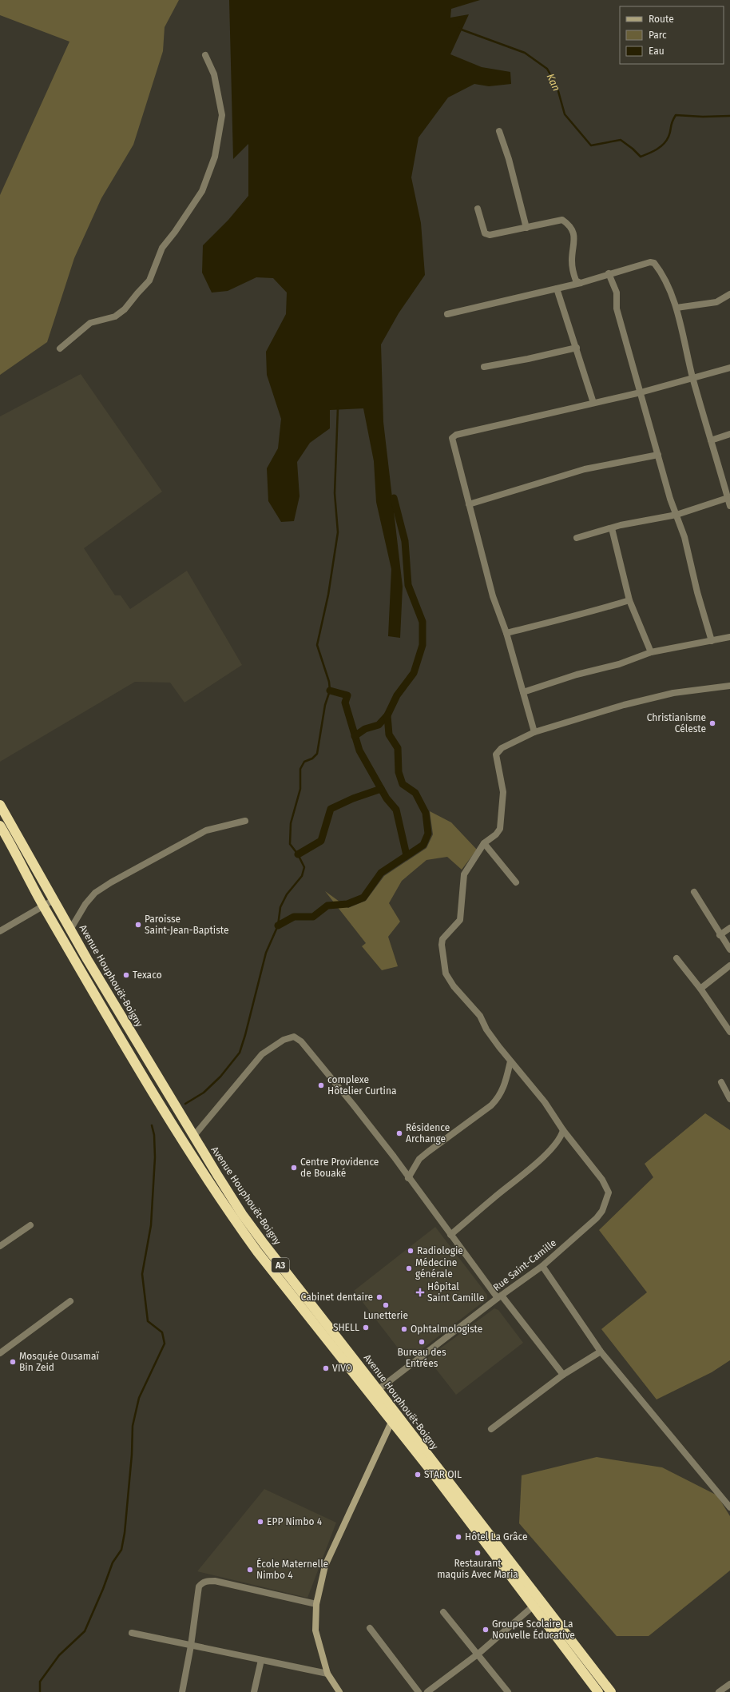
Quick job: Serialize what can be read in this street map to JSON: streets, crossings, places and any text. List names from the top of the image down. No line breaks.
{"streets":{"highway":["Avenue Houphouët-Boigny","A3"],"street":["Rue Saint-Camille"]},"crossings":[["Avenue Houphouët-Boigny","Rue Saint-Camille"]],"water":["Kan"],"places":{"other":["Christianisme Céleste","Paroisse Saint-Jean-Baptiste","Texaco","complexe Hôtelier Curtina","Résidence Archange","Centre Providence de Bouaké","Radiologie","Médecine générale","Cabinet dentaire","Lunetterie","SHELL","Ophtalmologiste","Bureau des Entrées","Mosquée Ousamaï Bin Zeid","VIVO","STAR OIL","EPP Nimbo 4","Hôtel La Grâce","Restaurant maquis Avec Maria","École Maternelle Nimbo 4","Groupe Scolaire La Nouvelle Éducative"],"health":["Hôpital Saint Camille"]},"legend":["Route","Parc","Eau"]}
